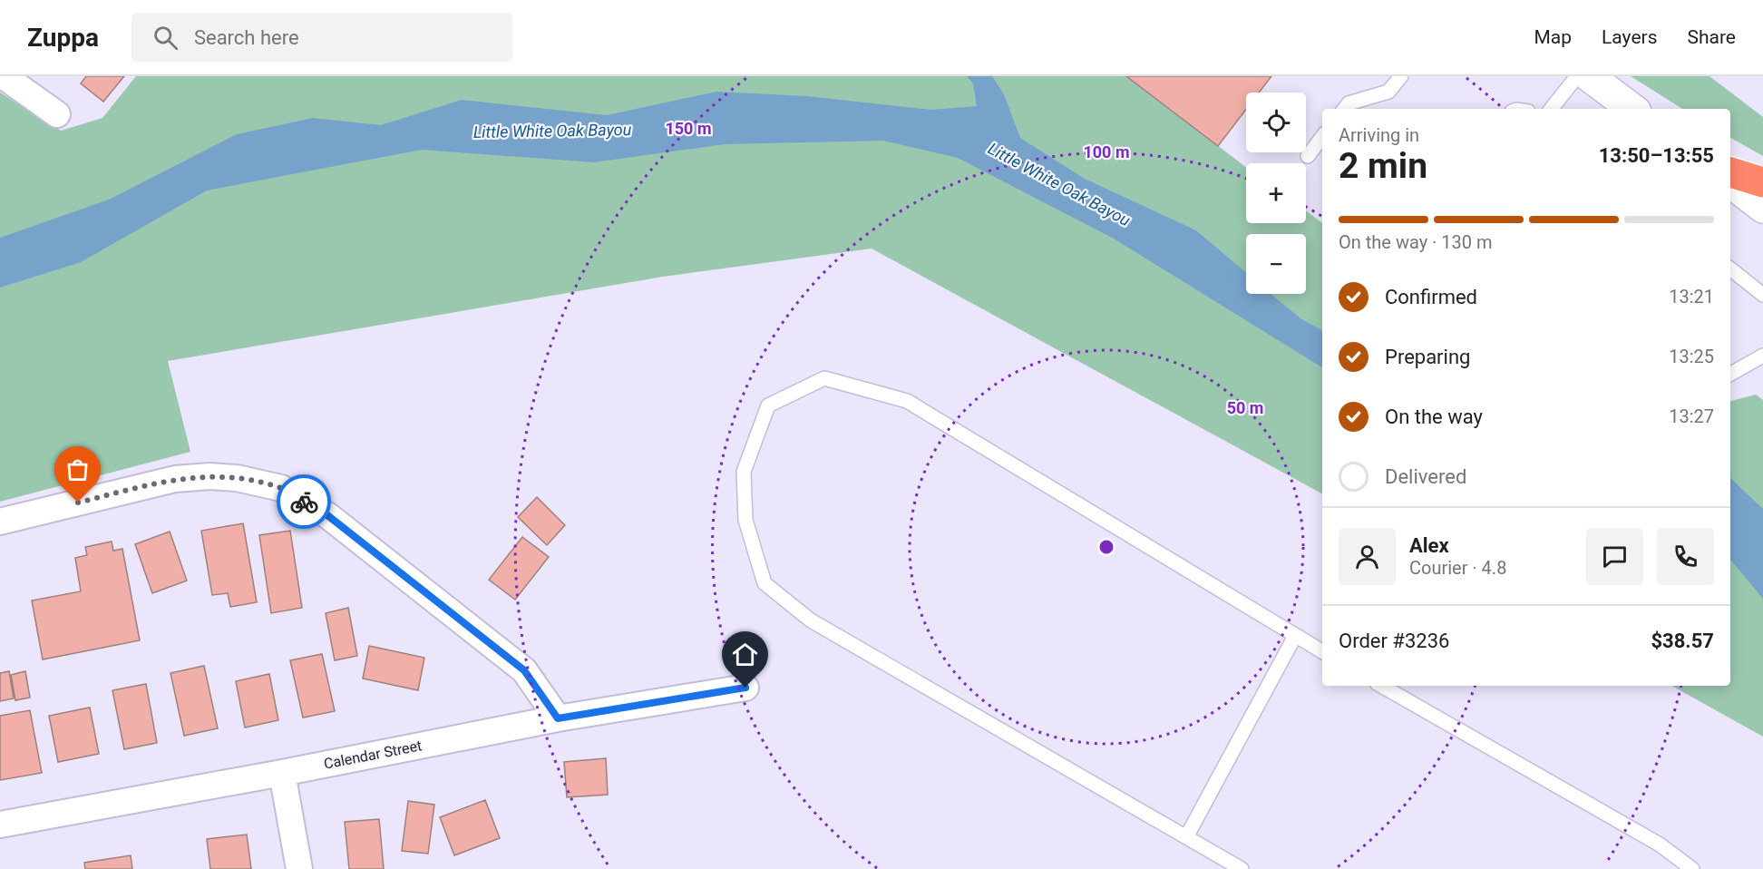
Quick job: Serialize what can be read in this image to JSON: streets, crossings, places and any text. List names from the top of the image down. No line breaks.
{"streets":{"street":["Calendar Street"]},"water":["Little White Oak Bayou"],"page":{"header":"Zuppa","search":"Search here","nav":["Map","Layers","Share"],"map_buttons":["+","−"],"heading":["2 min","Arriving in","13:50–13:55"],"panel":["Alex","Courier · 4.8","Order #3236","$38.57"],"bar":"On the way · 130 m","list":[["Confirmed","13:21"],["Preparing","13:25"],["On the way","13:27"],"Delivered"]},"rings":["150 m","100 m","50 m"]}
